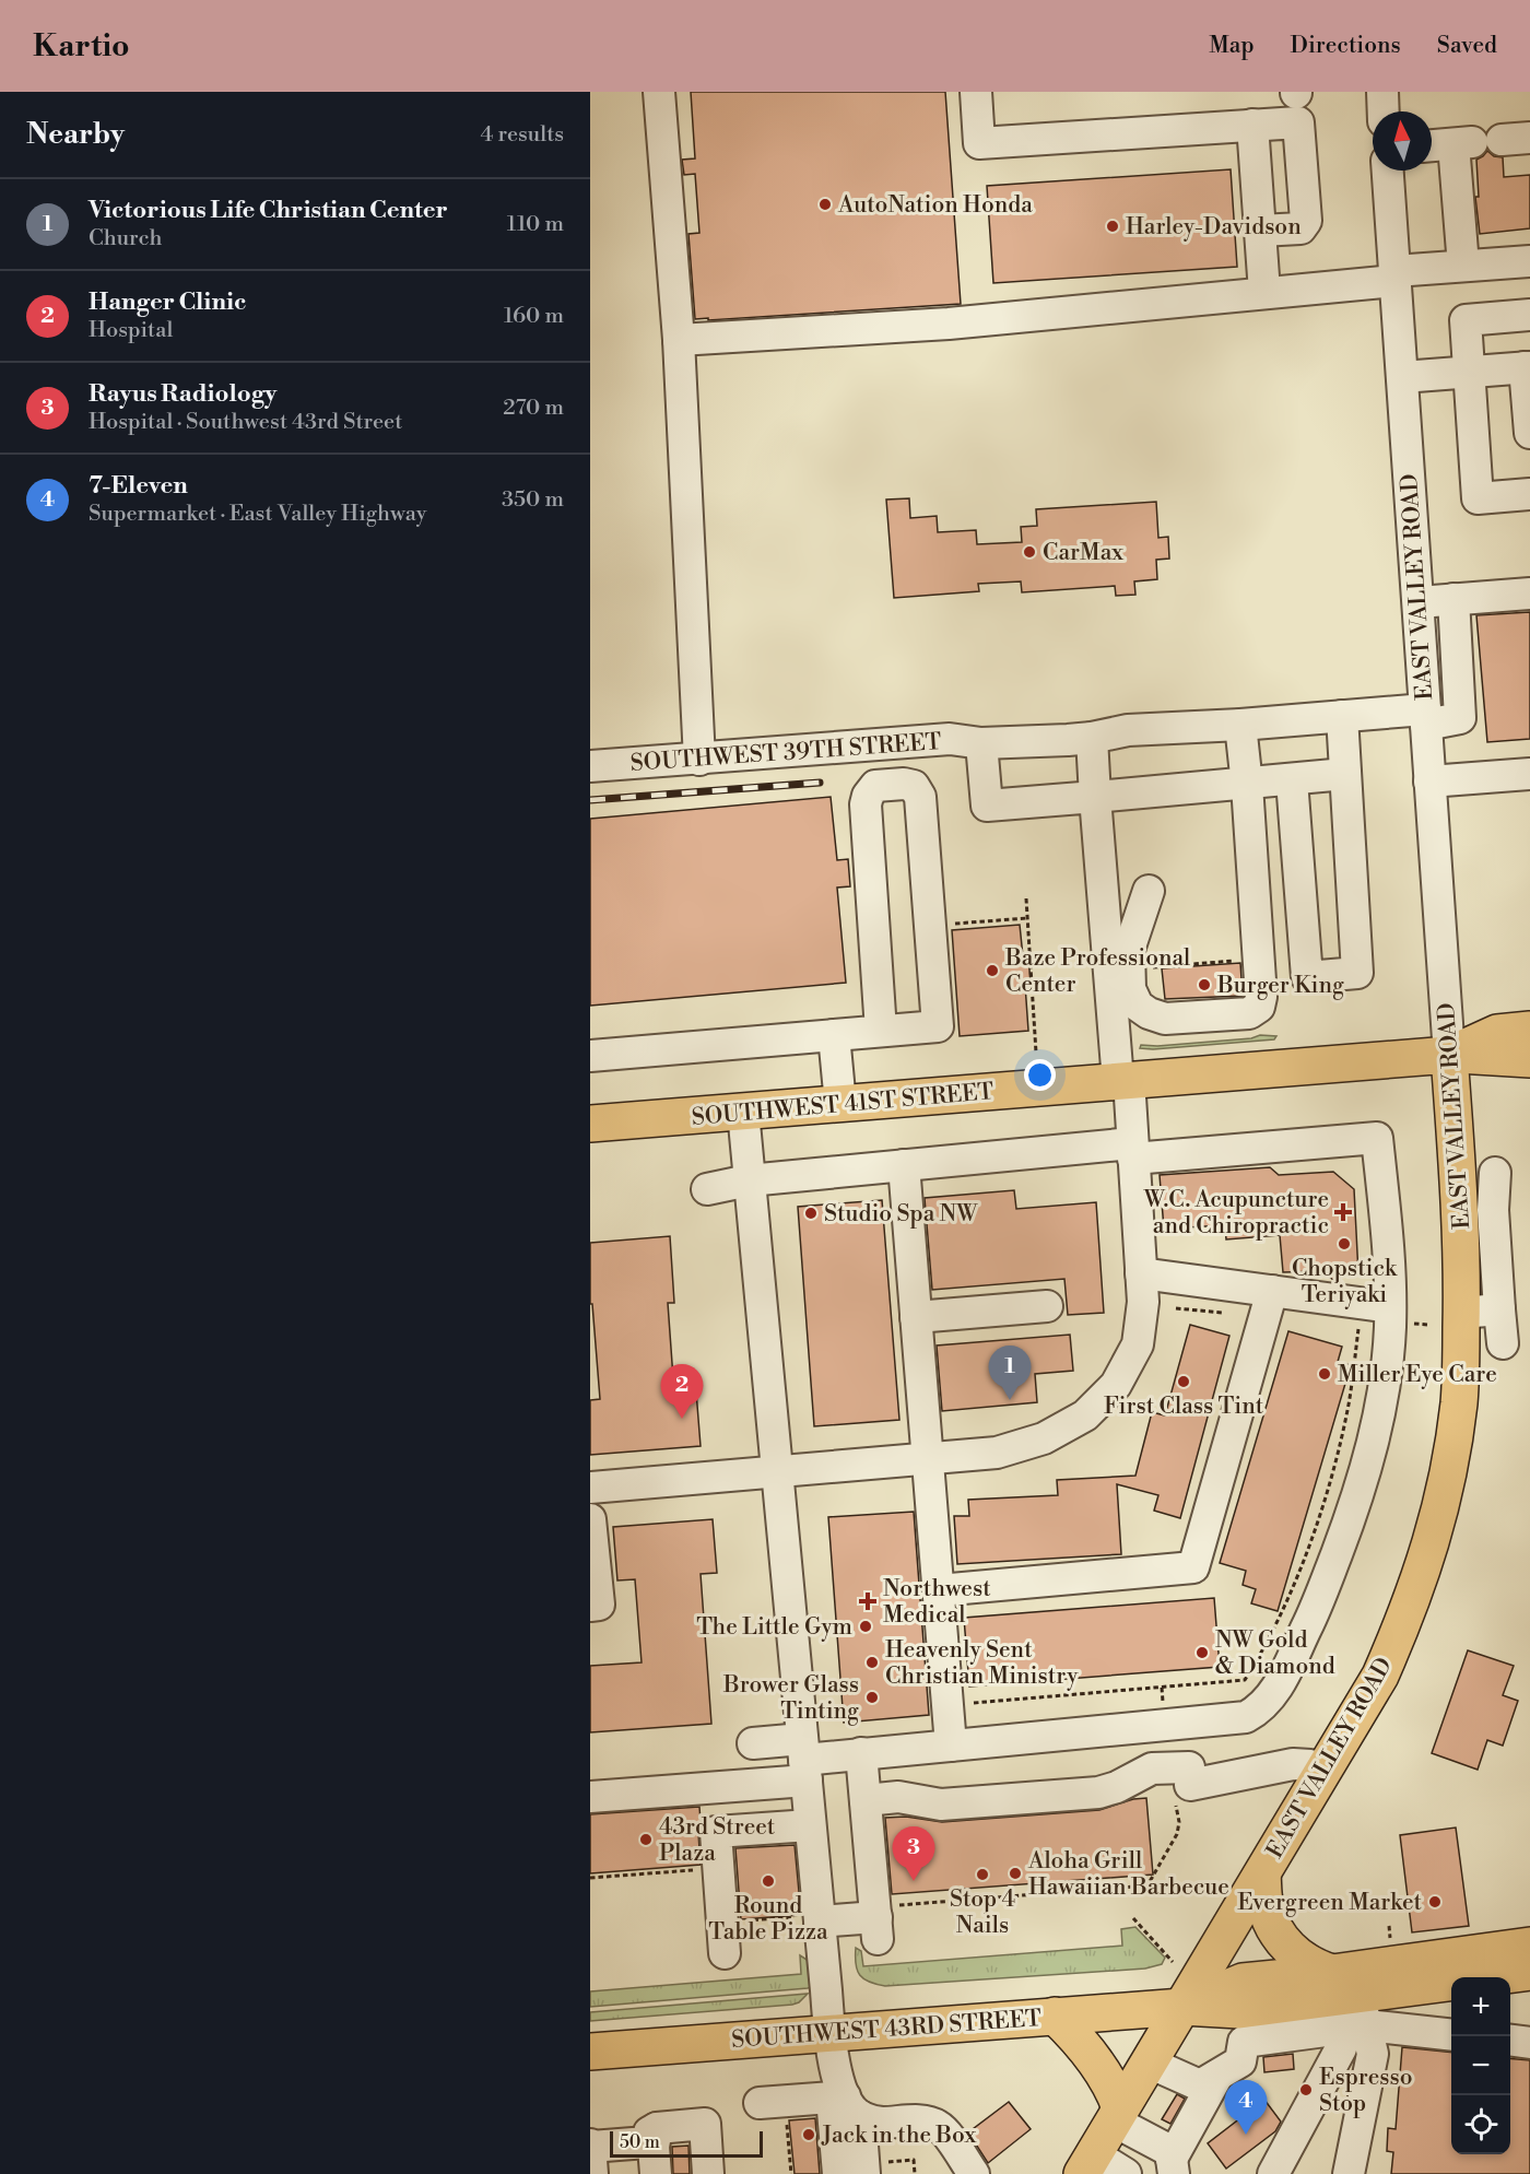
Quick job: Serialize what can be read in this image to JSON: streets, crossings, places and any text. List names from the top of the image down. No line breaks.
{"streets":{"main road":["EAST VALLEY ROAD","SOUTHWEST 41ST STREET","SOUTHWEST 43RD STREET"],"street":["SOUTHWEST 39TH STREET"]},"crossings":[["EAST VALLEY ROAD","SOUTHWEST 39TH STREET"],["EAST VALLEY ROAD","SOUTHWEST 41ST STREET"],["EAST VALLEY ROAD","SOUTHWEST 43RD STREET"]],"places":{"other":["AutoNation Honda","Harley-Davidson","CarMax","Baze Professional Center","Burger King","Studio Spa NW","Chopstick Teriyaki","Miller Eye Care","First Class Tint","The Little Gym","NW Gold & Diamond","Heavenly Sent Christian Ministry","Brower Glass Tinting","43rd Street Plaza","Aloha Grill Hawaiian Barbecue","Stop 4 Nails","Round Table Pizza","Evergreen Market","Espresso Stop","Jack in the Box"],"health":["W.C. Acupuncture and Chiropractic","Northwest Medical"]},"scale_bar":"50 m","north":"top","page":{"header":"Kartio","nav":["Map","Directions","Saved"],"heading":["Nearby","4 results"],"list":[{"mark":"1","name":"Victorious Life Christian Center","note":"Church","value":"110 m"},{"mark":"2","name":"Hanger Clinic","note":"Hospital","value":"160 m"},{"mark":"3","name":"Rayus Radiology","note":"Hospital · Southwest 43rd Street","value":"270 m"},{"mark":"4","name":"7-Eleven","note":"Supermarket · East Valley Highway","value":"350 m"}],"pins":["1","2","3","4"],"map_buttons":["+","−"],"scale":"50 m"}}
